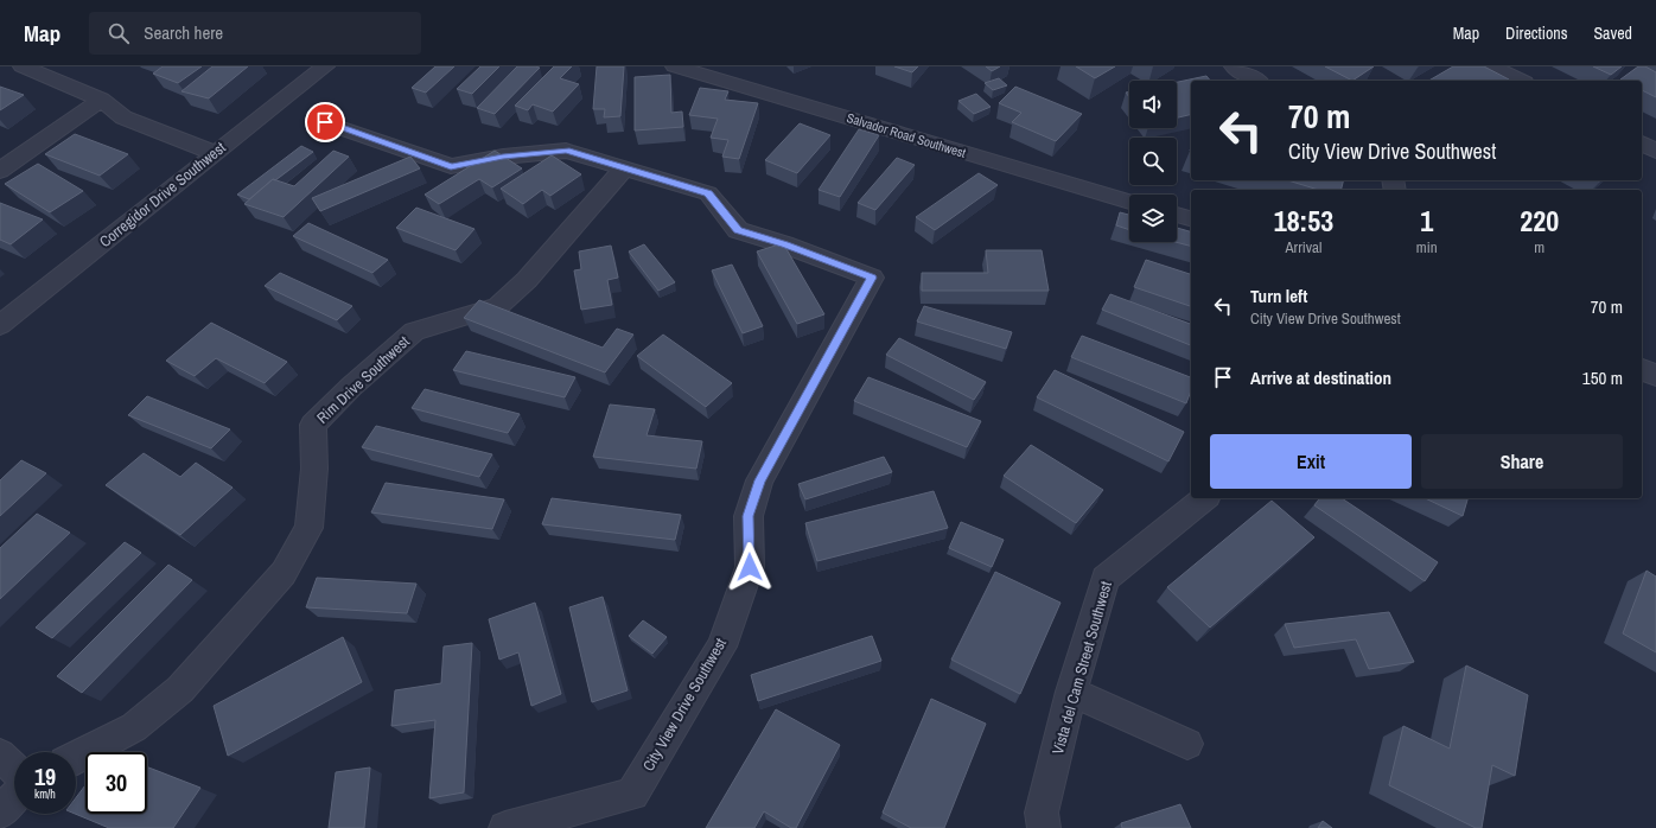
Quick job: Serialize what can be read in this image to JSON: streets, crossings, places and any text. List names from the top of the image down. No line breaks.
{"streets":{"street":["Salvador Road Southwest","Corregidor Drive Southwest","Rim Drive Southwest","Vista del Cam Street Southwest","City View Drive Southwest"]},"crossings":[["Rim Drive Southwest","City View Drive Southwest"]],"page":{"header":"Map","search":"Search here","nav":["Map","Directions","Saved"],"turn":["70 m","City View Drive Southwest"],"eta":["18:53","Arrival","1","min","220","m"],"list":[{"name":"Turn left","note":"City View Drive Southwest","value":"70 m"},{"name":"Arrive at destination","value":"150 m"}],"buttons":["Exit","Share"],"speed":"19 km/h","limit":"30"}}
